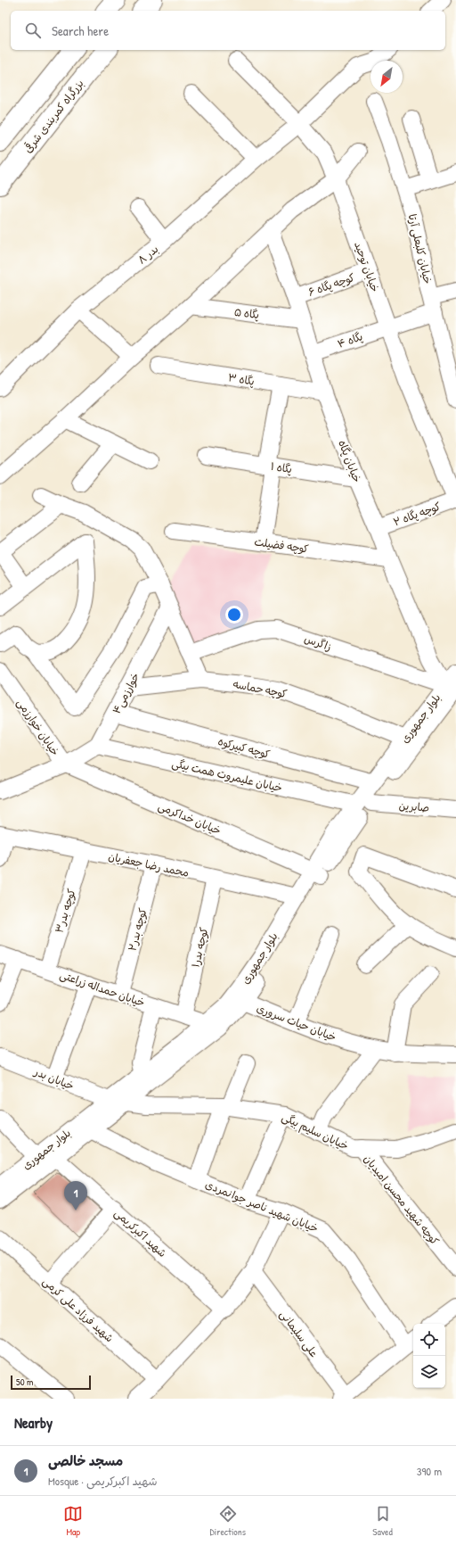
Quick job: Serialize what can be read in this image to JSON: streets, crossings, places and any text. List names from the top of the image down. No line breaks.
{"streets":{"highway":["بزرگراه کمربندی شرقی"],"street":["خیابان کلبعلی آرتا","بدر ۸","خیابان توحید","کوچه پگاه ۶","پگاه ۵","پگاه ۴","پگاه ۳","خیابان پگاه","پگاه ۱","کوچه پگاه ۲","کوچه فضیلت","زاگرس","کوچه حماسه","خوارزمی۴","بلوار جمهوری","خیابان خوارزمی","کوچه کبیرکوه","خیابان علیمروت همت بیگی","صابرین","خیابان خداکرمی","محمد رضا جعفریان","کوچه بدر۳","کوچه بدر۲","کوچه بدر۱","خیابان حمداله زراعتی","خیابان حیات سروری","خیابان بدر","خیابان سلیم بیگی","کوچه شهید محسن امیدیان","خیابان شهید ناصر جوانمردی","شهید اکبرکریمی","شهید فرزاد علی کرمی","علی سلیمانی"]},"crossings":[["خیابان کلبعلی آرتا","پگاه ۴"],["بدر ۸","خیابان توحید"],["خیابان توحید","کوچه پگاه ۶"],["خیابان توحید","پگاه ۴"],["خیابان توحید","کوچه پگاه ۲"],["کوچه پگاه ۶","خیابان پگاه"],["پگاه ۵","خیابان پگاه"],["پگاه ۴","خیابان پگاه"],["پگاه ۳","خیابان پگاه"],["خیابان پگاه","پگاه ۱"],["خیابان پگاه","کوچه پگاه ۲"],["خیابان پگاه","کوچه فضیلت"],["خیابان پگاه","زاگرس"],["خیابان پگاه","بلوار جمهوری"],["زاگرس","بلوار جمهوری"],["کوچه حماسه","خوارزمی۴"],["کوچه حماسه","بلوار جمهوری"],["خوارزمی۴","خیابان خوارزمی"],["خوارزمی۴","کوچه کبیرکوه"],["خوارزمی۴","خیابان علیمروت همت بیگی"],["خوارزمی۴","خیابان خداکرمی"],["بلوار جمهوری","کوچه کبیرکوه"],["بلوار جمهوری","خیابان علیمروت همت بیگی"],["بلوار جمهوری","صابرین"],["بلوار جمهوری","خیابان خداکرمی"],["بلوار جمهوری","محمد رضا جعفریان"],["بلوار جمهوری","خیابان حمداله زراعتی"],["بلوار جمهوری","خیابان حیات سروری"],["بلوار جمهوری","خیابان بدر"],["بلوار جمهوری","خیابان سلیم بیگی"],["بلوار جمهوری","خیابان شهید ناصر جوانمردی"],["بلوار جمهوری","شهید اکبرکریمی"],["خیابان خوارزمی","خیابان خداکرمی"],["خیابان علیمروت همت بیگی","صابرین"],["محمد رضا جعفریان","کوچه بدر۳"],["محمد رضا جعفریان","کوچه بدر۲"],["محمد رضا جعفریان","کوچه بدر۱"],["کوچه بدر۳","خیابان حمداله زراعتی"],["کوچه بدر۲","خیابان حمداله زراعتی"],["کوچه بدر۱","خیابان حمداله زراعتی"],["خیابان بدر","خیابان سلیم بیگی"],["خیابان سلیم بیگی","کوچه شهید محسن امیدیان"]],"scale_bar":"50 m","north":"bottom left","page":{"search":"Search here","pins":"1","scale":"50 m","heading":"Nearby","list":[{"mark":"1","name":"مسجد خالصی","note":"Mosque · شهید اکبرکریمی","value":"390 m"}],"nav":["Map","Directions","Saved"]}}
